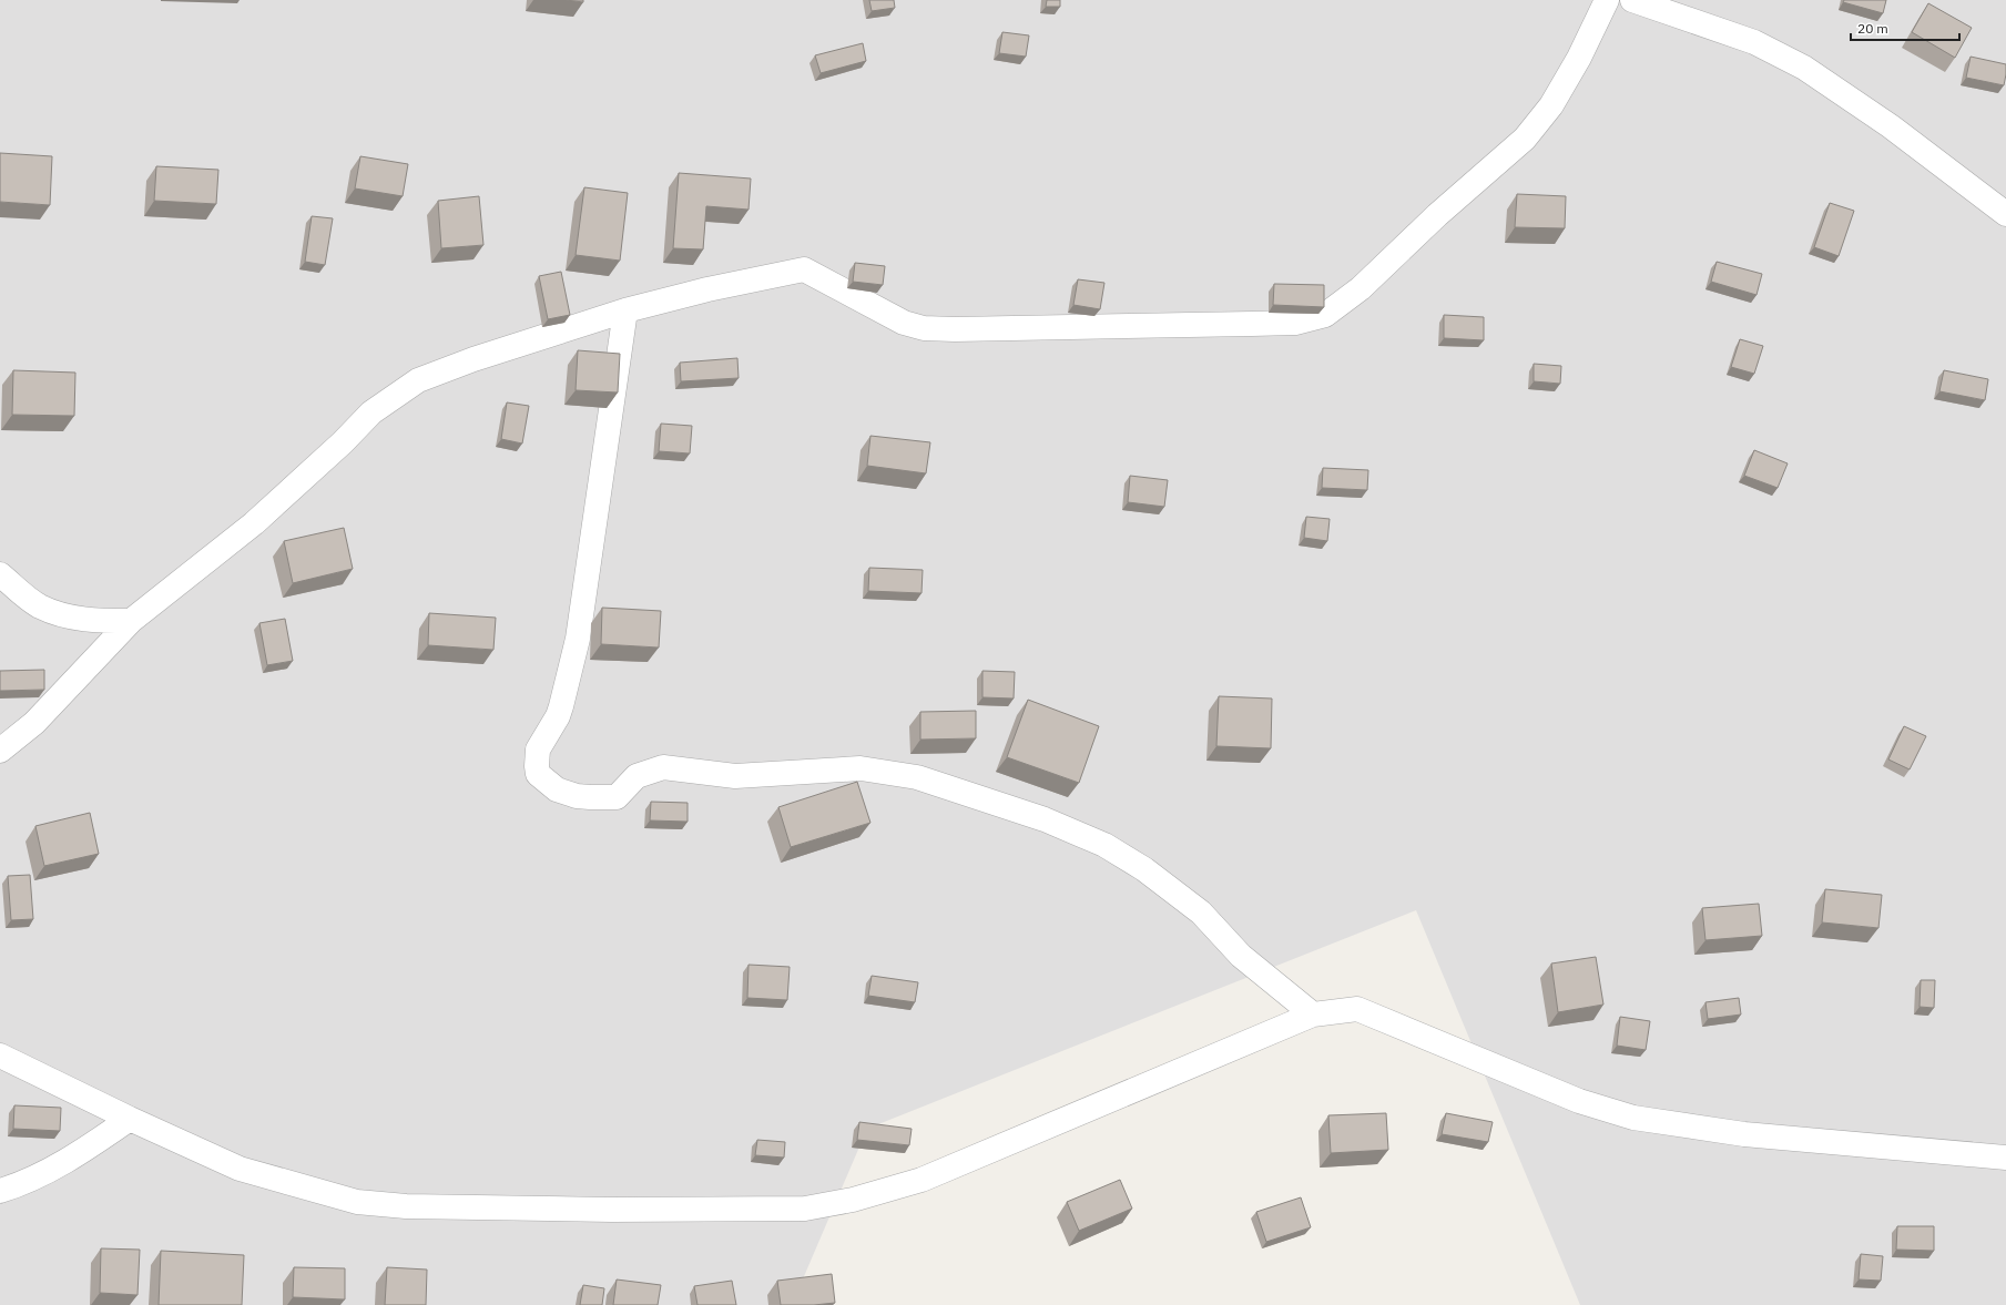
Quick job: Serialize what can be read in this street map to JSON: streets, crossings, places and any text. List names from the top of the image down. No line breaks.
{"scale_bar":"20 m"}
